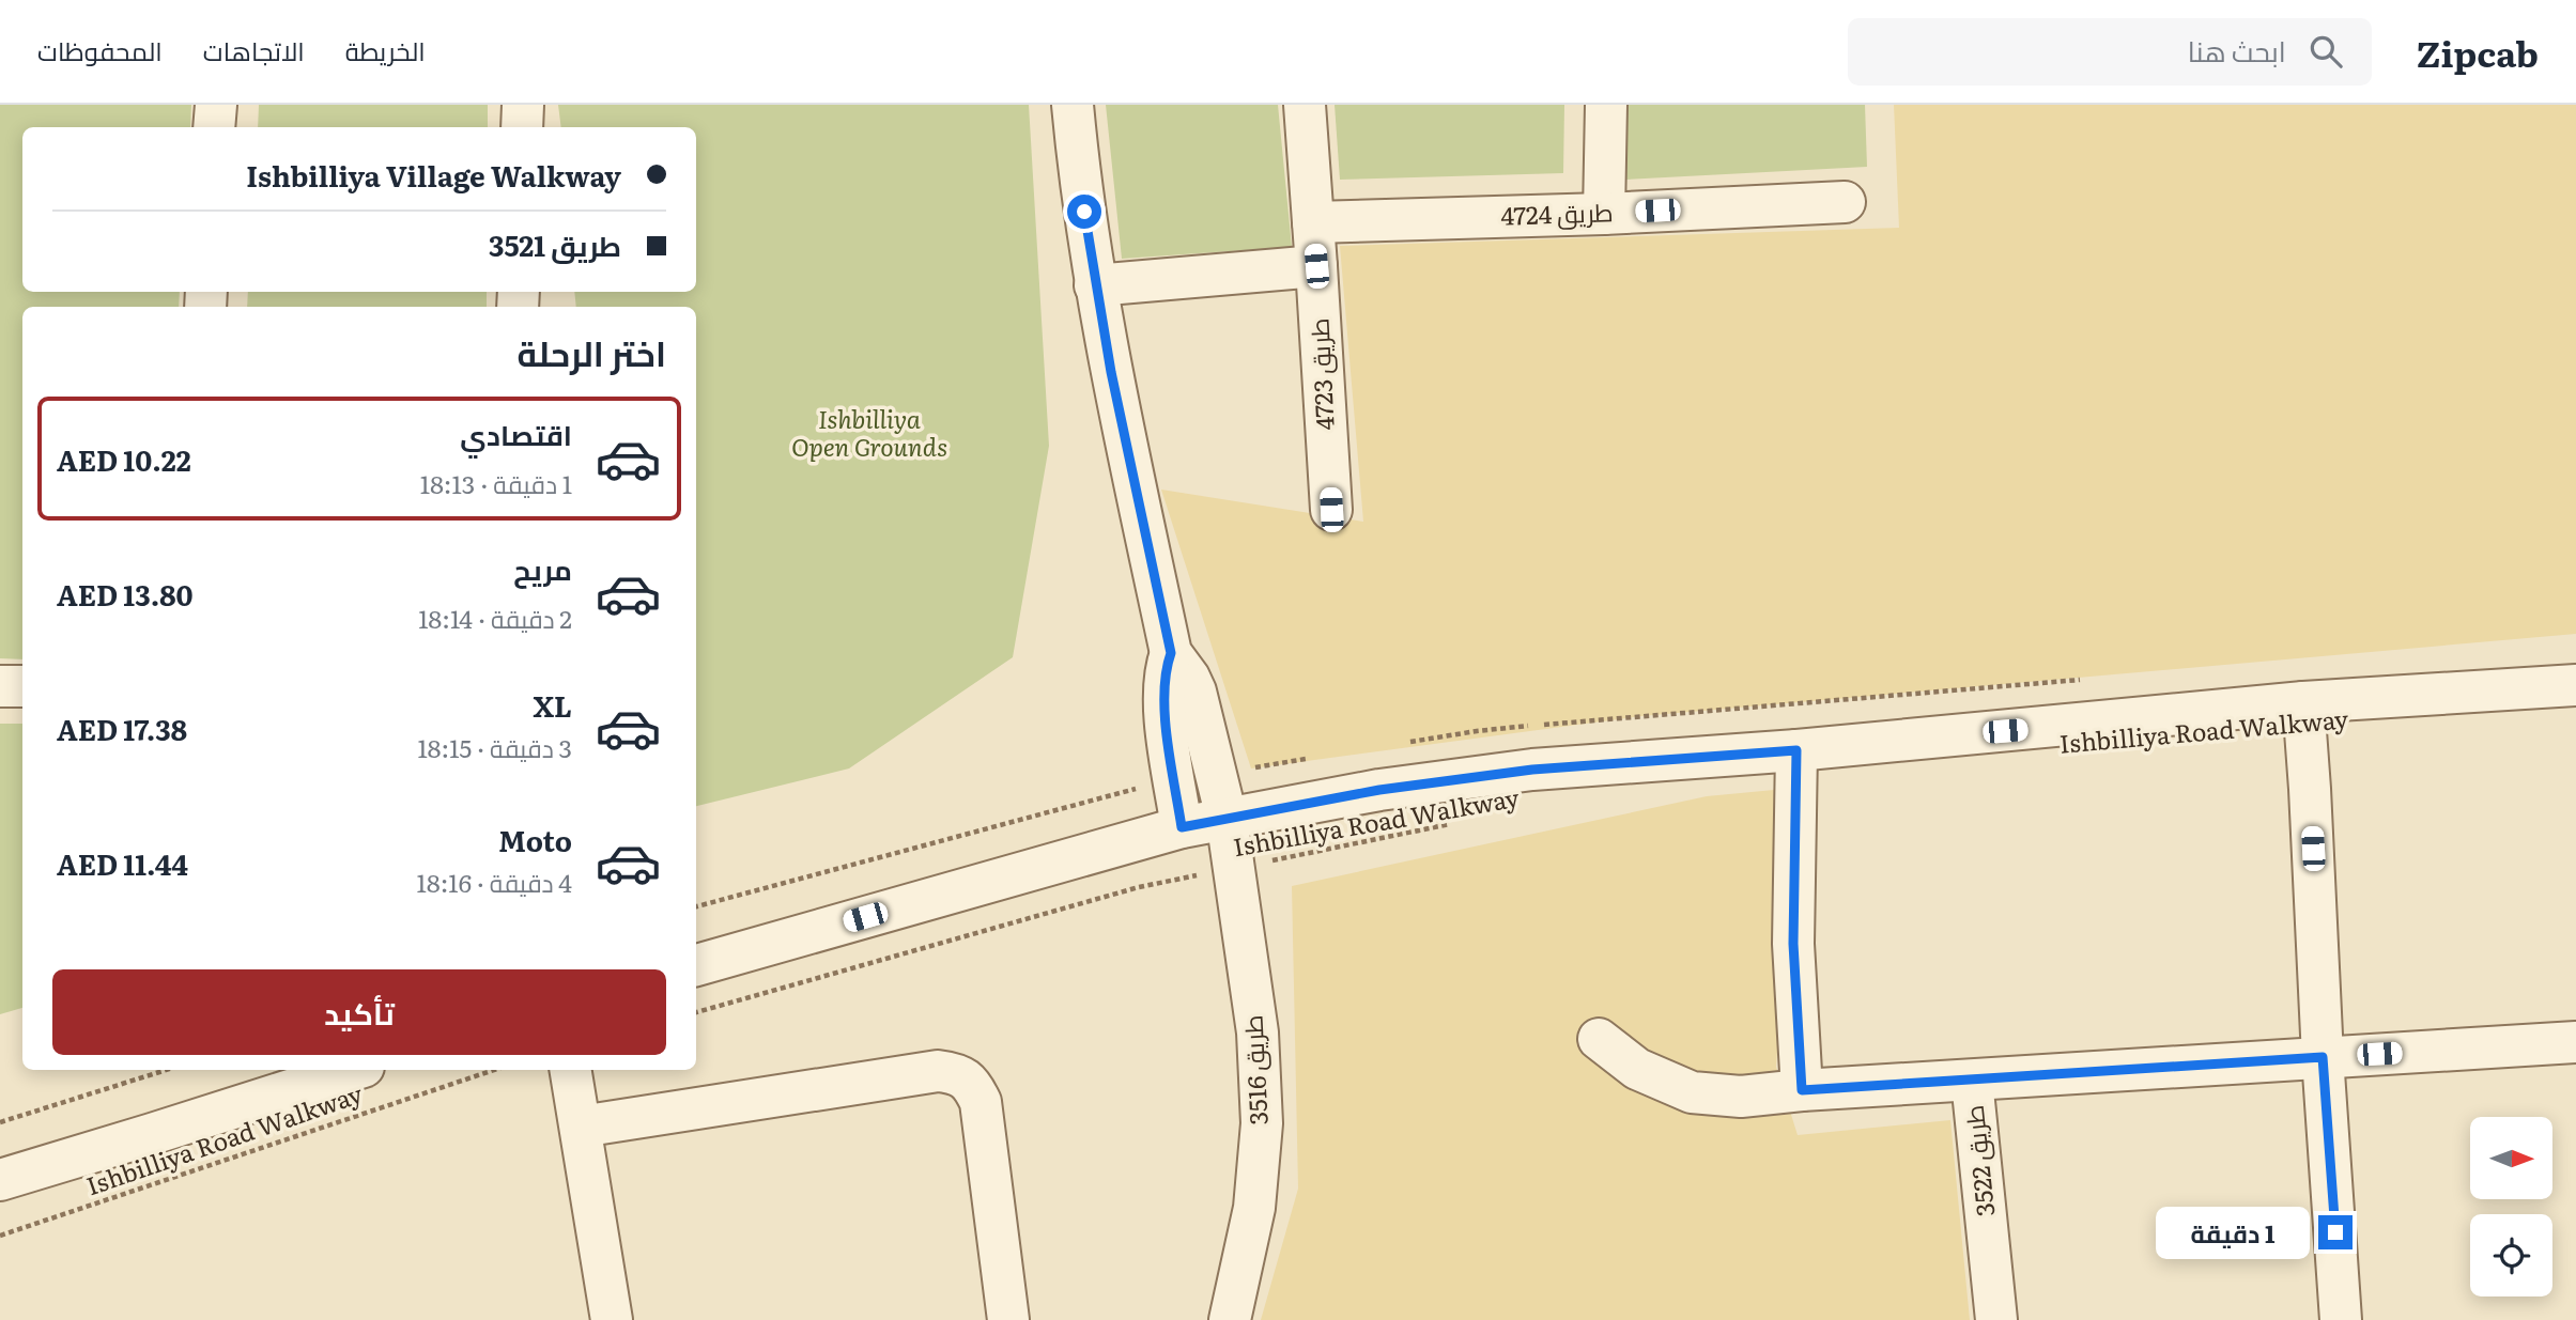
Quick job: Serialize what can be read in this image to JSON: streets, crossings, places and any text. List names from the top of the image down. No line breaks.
{"streets":{"street":["طريق 4724","طريق 4723","طريق 3516","طريق 3522"],"path":["Ishbilliya Road Walkway"]},"crossings":[["طريق 4724","طريق 4723"],["Ishbilliya Road Walkway","طريق 3516"]],"parks":["Ishbilliya Open Grounds"],"north":"right","page":{"header":"Zipcab","search":"ابحث هنا","nav":["الخريطة","الاتجاهات","المحفوظات"],"banner":["Ishbilliya Village Walkway","طريق 3521"],"heading":"اختر الرحلة","list":[{"name":"اقتصادي","note":"1 دقيقة · 18:13","value":"AED 10.22"},{"name":"مريح","note":"2 دقيقة · 18:14","value":"AED 13.80"},{"name":"XL","note":"3 دقيقة · 18:15","value":"AED 17.38"},{"name":"Moto","note":"4 دقيقة · 18:16","value":"AED 11.44"}],"buttons":"تأكيد","bubble":"1 دقيقة"}}
